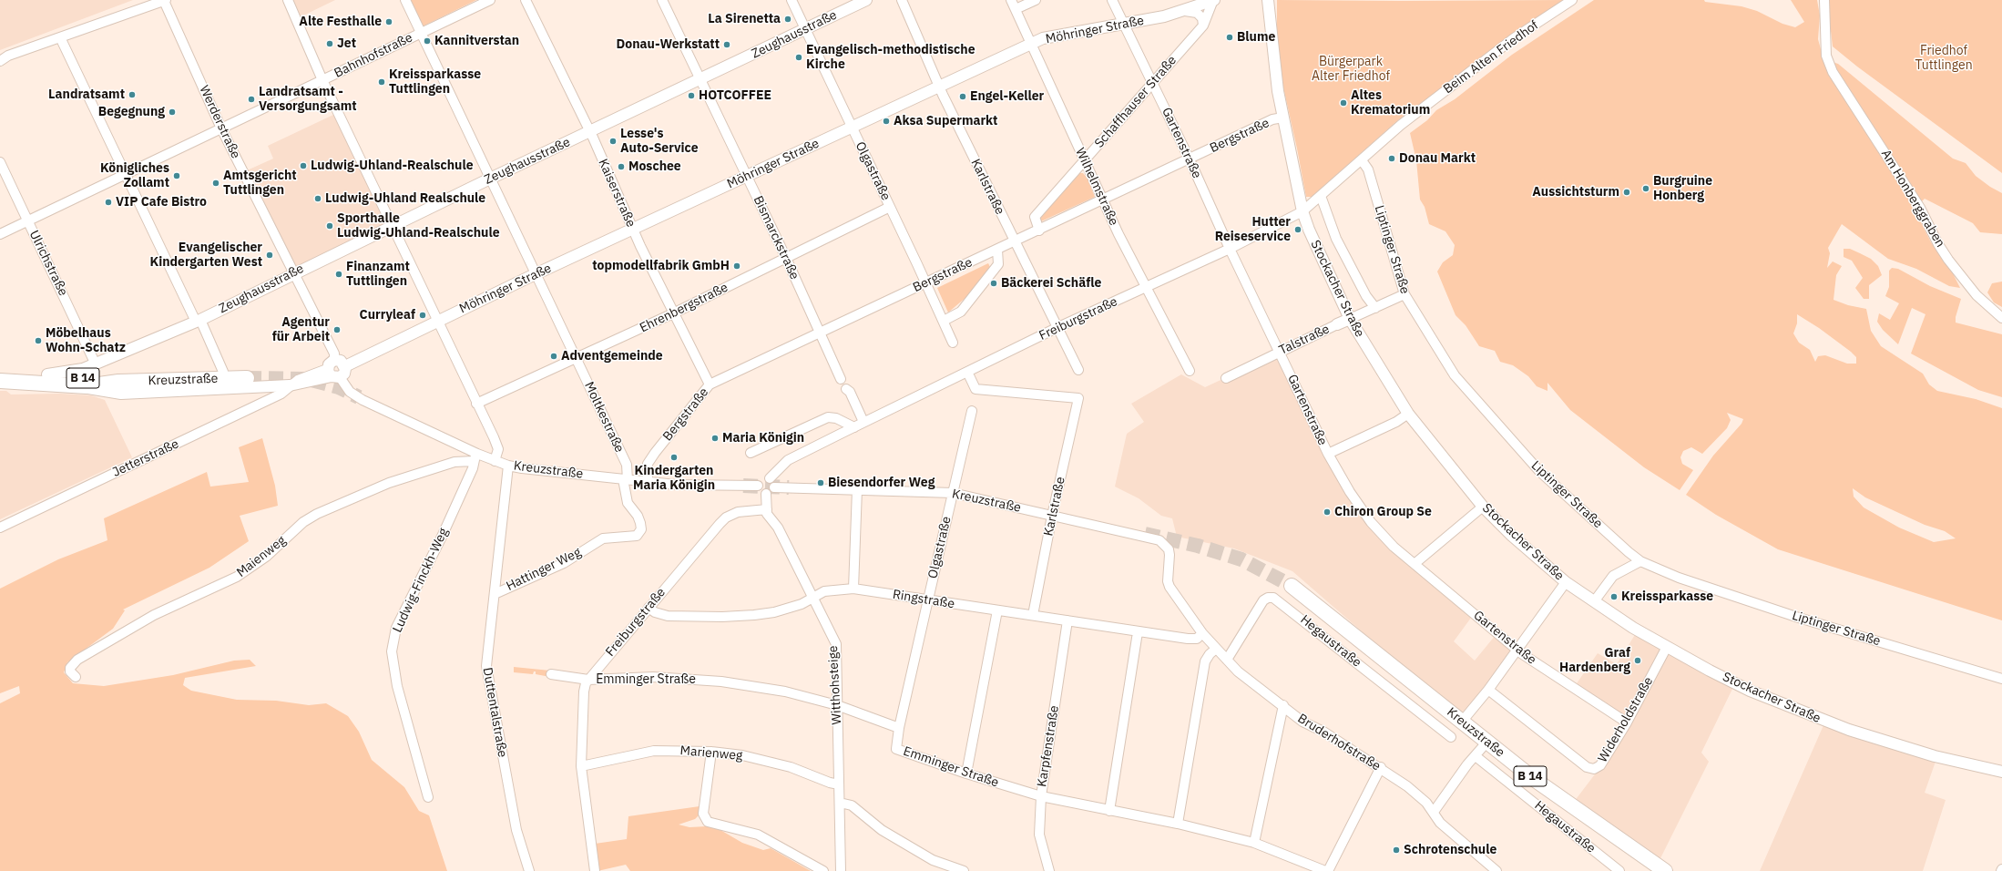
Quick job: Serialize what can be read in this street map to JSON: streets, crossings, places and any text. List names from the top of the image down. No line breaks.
{"streets":{"main road":["B 14","Kreuzstraße"],"street":["Möhringer Straße","Zeughausstraße","Bahnhofstraße","Beim Alten Friedhof","Schaffhauser Straße","Werderstraße","Bergstraße","Gartenstraße","Olgastraße","Karlstraße","Wilhelmstraße","Kaiserstraße","Am Honberggraben","Bismarckstraße","Liptinger Straße","Ulrichstraße","Stockacher Straße","Ehrenbergstraße","Freiburgstraße","Talstraße","Moltkestraße","Jetterstraße","Maienweg","Hattinger Weg","Ludwig-Finckh-Weg","Ringstraße","Hegaustraße","Emminger Straße","Witthohsteige","Duttentalstraße","Widerholdstraße","Bruderhofstraße","Karpfenstraße","Marienweg"]},"crossings":[["Möhringer Straße","Schaffhauser Straße"],["Möhringer Straße","Werderstraße"],["Möhringer Straße","Gartenstraße"],["Möhringer Straße","Olgastraße"],["Möhringer Straße","Karlstraße"],["Möhringer Straße","Wilhelmstraße"],["Möhringer Straße","Kaiserstraße"],["Möhringer Straße","Bismarckstraße"],["Möhringer Straße","Kreuzstraße"],["Möhringer Straße","Moltkestraße"],["Zeughausstraße","Werderstraße"],["Zeughausstraße","Olgastraße"],["Zeughausstraße","Kaiserstraße"],["Zeughausstraße","Bismarckstraße"],["Zeughausstraße","Ulrichstraße"],["Zeughausstraße","Kreuzstraße"],["Zeughausstraße","Moltkestraße"],["Bahnhofstraße","Werderstraße"],["Bahnhofstraße","Ulrichstraße"],["Bahnhofstraße","Moltkestraße"],["Beim Alten Friedhof","Liptinger Straße"],["Schaffhauser Straße","Bergstraße"],["Schaffhauser Straße","Gartenstraße"],["Schaffhauser Straße","Wilhelmstraße"],["Werderstraße","Kreuzstraße"],["Bergstraße","Gartenstraße"],["Bergstraße","Olgastraße"],["Bergstraße","Karlstraße"],["Bergstraße","Wilhelmstraße"],["Bergstraße","Kaiserstraße"],["Bergstraße","Bismarckstraße"],["Bergstraße","Stockacher Straße"],["Bergstraße","Kreuzstraße"],["Gartenstraße","Freiburgstraße"],["Gartenstraße","Talstraße"],["Gartenstraße","Widerholdstraße"],["Olgastraße","Ehrenbergstraße"],["Olgastraße","Kreuzstraße"],["Olgastraße","Ringstraße"],["Olgastraße","Emminger Straße"],["Karlstraße","Freiburgstraße"],["Karlstraße","Kreuzstraße"],["Karlstraße","Ringstraße"],["Wilhelmstraße","Freiburgstraße"],["Kaiserstraße","Ehrenbergstraße"],["Bismarckstraße","Ehrenbergstraße"],["Liptinger Straße","Talstraße"],["Stockacher Straße","Freiburgstraße"],["Stockacher Straße","Talstraße"],["Stockacher Straße","Widerholdstraße"],["Ehrenbergstraße","Moltkestraße"],["Freiburgstraße","Kreuzstraße"],["Freiburgstraße","Ringstraße"],["Freiburgstraße","Emminger Straße"],["Freiburgstraße","Witthohsteige"],["Freiburgstraße","Marienweg"],["Kreuzstraße","Moltkestraße"],["Kreuzstraße","Maienweg"],["Kreuzstraße","Hattinger Weg"],["Kreuzstraße","Ludwig-Finckh-Weg"],["Kreuzstraße","Witthohsteige"],["Kreuzstraße","Duttentalstraße"],["Kreuzstraße","Bruderhofstraße"],["Moltkestraße","Hattinger Weg"],["Maienweg","Ludwig-Finckh-Weg"],["Hattinger Weg","Duttentalstraße"],["Ringstraße","Witthohsteige"],["Ringstraße","Bruderhofstraße"],["Ringstraße","Karpfenstraße"],["Hegaustraße","Bruderhofstraße"],["Emminger Straße","Witthohsteige"],["Emminger Straße","Karpfenstraße"],["Witthohsteige","Marienweg"]],"parks":["Friedhof Tuttlingen","Bürgerpark Alter Friedhof"],"places":["La Sirenetta","Alte Festhalle","Blume","Kannitverstan","Jet","Donau-Werkstatt","Evangelisch-methodistische Kirche","Kreissparkasse Tuttlingen","Landratsamt","HOTCOFFEE","Engel-Keller","Landratsamt - Versorgungsamt","Altes Krematorium","Begegnung","Aksa Supermarkt","Lesse's Auto-Service","Donau Markt","Ludwig-Uhland-Realschule","Moschee","Königliches Zollamt","Amtsgericht Tuttlingen","Burgruine Honberg","Aussichtsturm","Ludwig-Uhland Realschule","VIP Cafe Bistro","Sporthalle Ludwig-Uhland-Realschule","Hutter Reiseservice","Evangelischer Kindergarten West","topmodellfabrik GmbH","Finanzamt Tuttlingen","Bäckerei Schäfle","Curryleaf","Agentur für Arbeit","Möbelhaus Wohn-Schatz","Adventgemeinde","Maria Königin","Kindergarten Maria Königin","Biesendorfer Weg","Chiron Group Se","Kreissparkasse","Graf Hardenberg","Schrotenschule"]}
